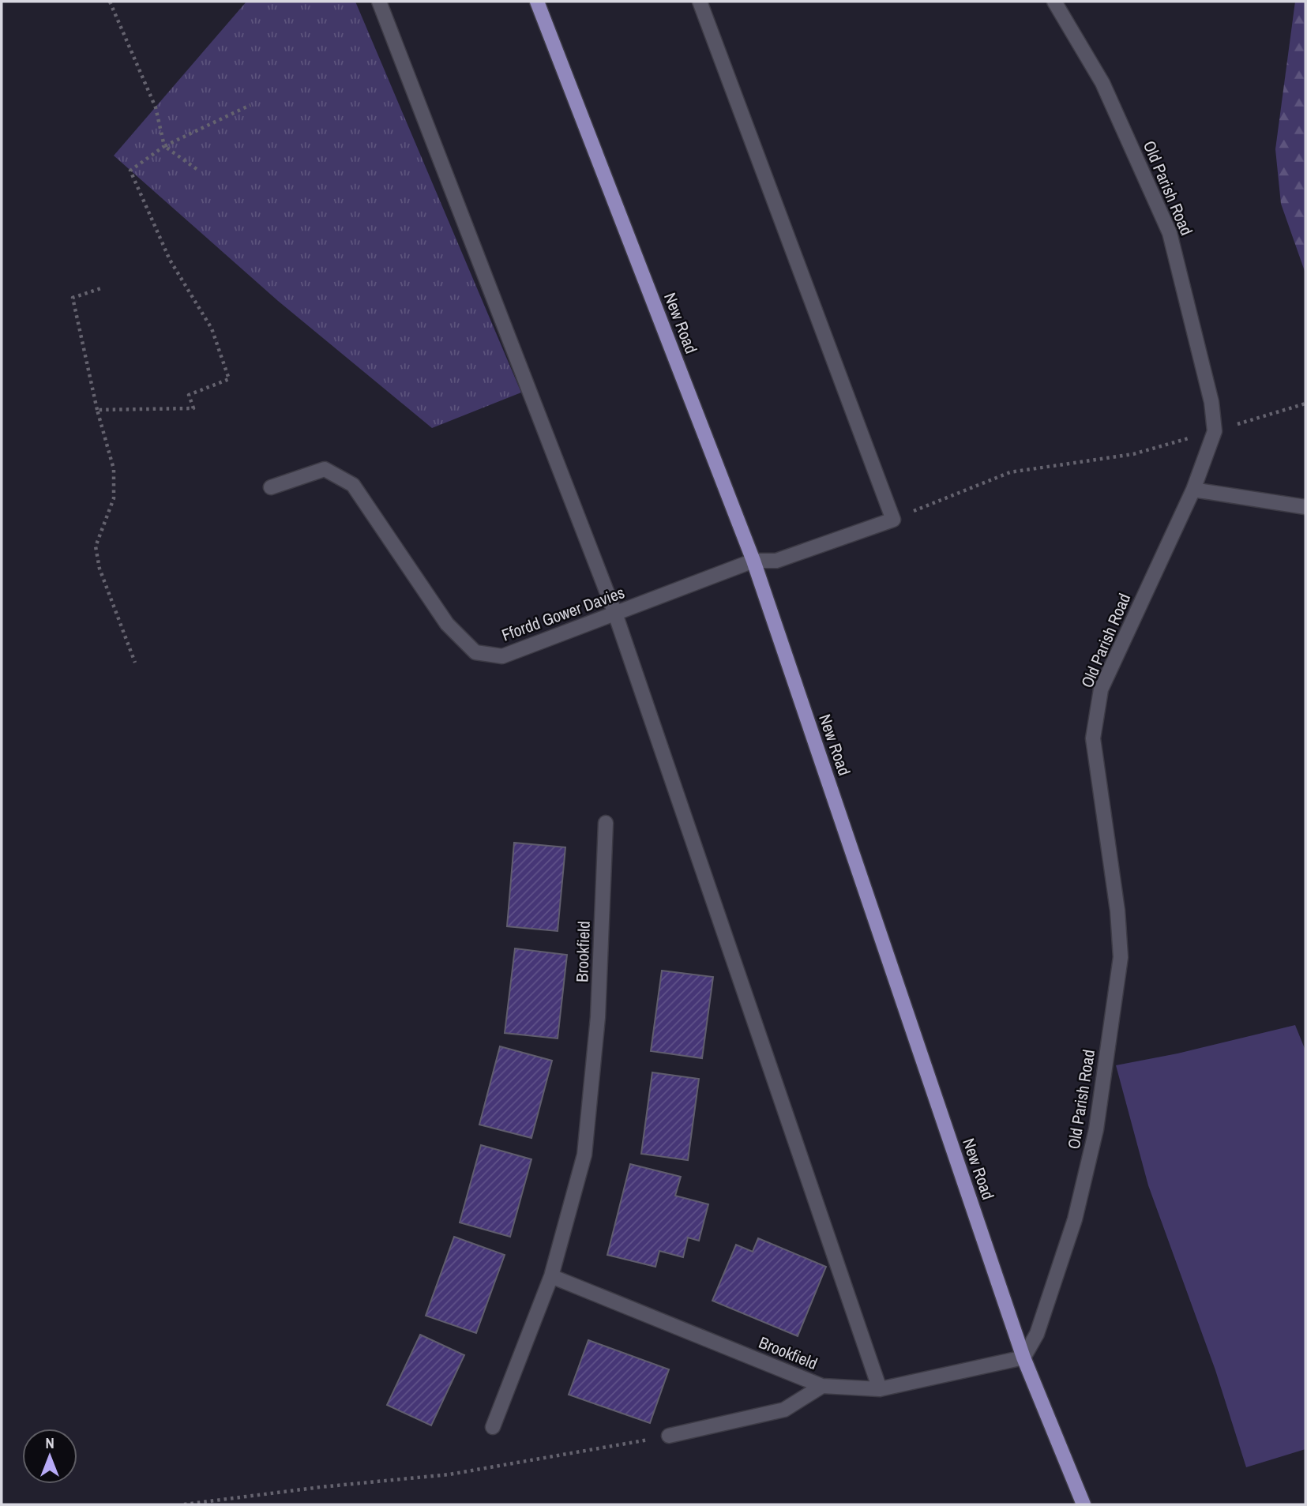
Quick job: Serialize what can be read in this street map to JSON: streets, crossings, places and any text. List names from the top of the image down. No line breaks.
{"streets":{"main road":["New Road"],"street":["Old Parish Road","Ffordd Gower Davies","Brookfield"]},"crossings":[["Old Parish Road","New Road"],["Old Parish Road","Brookfield"],["New Road","Ffordd Gower Davies"],["New Road","Brookfield"]],"north":"top"}
